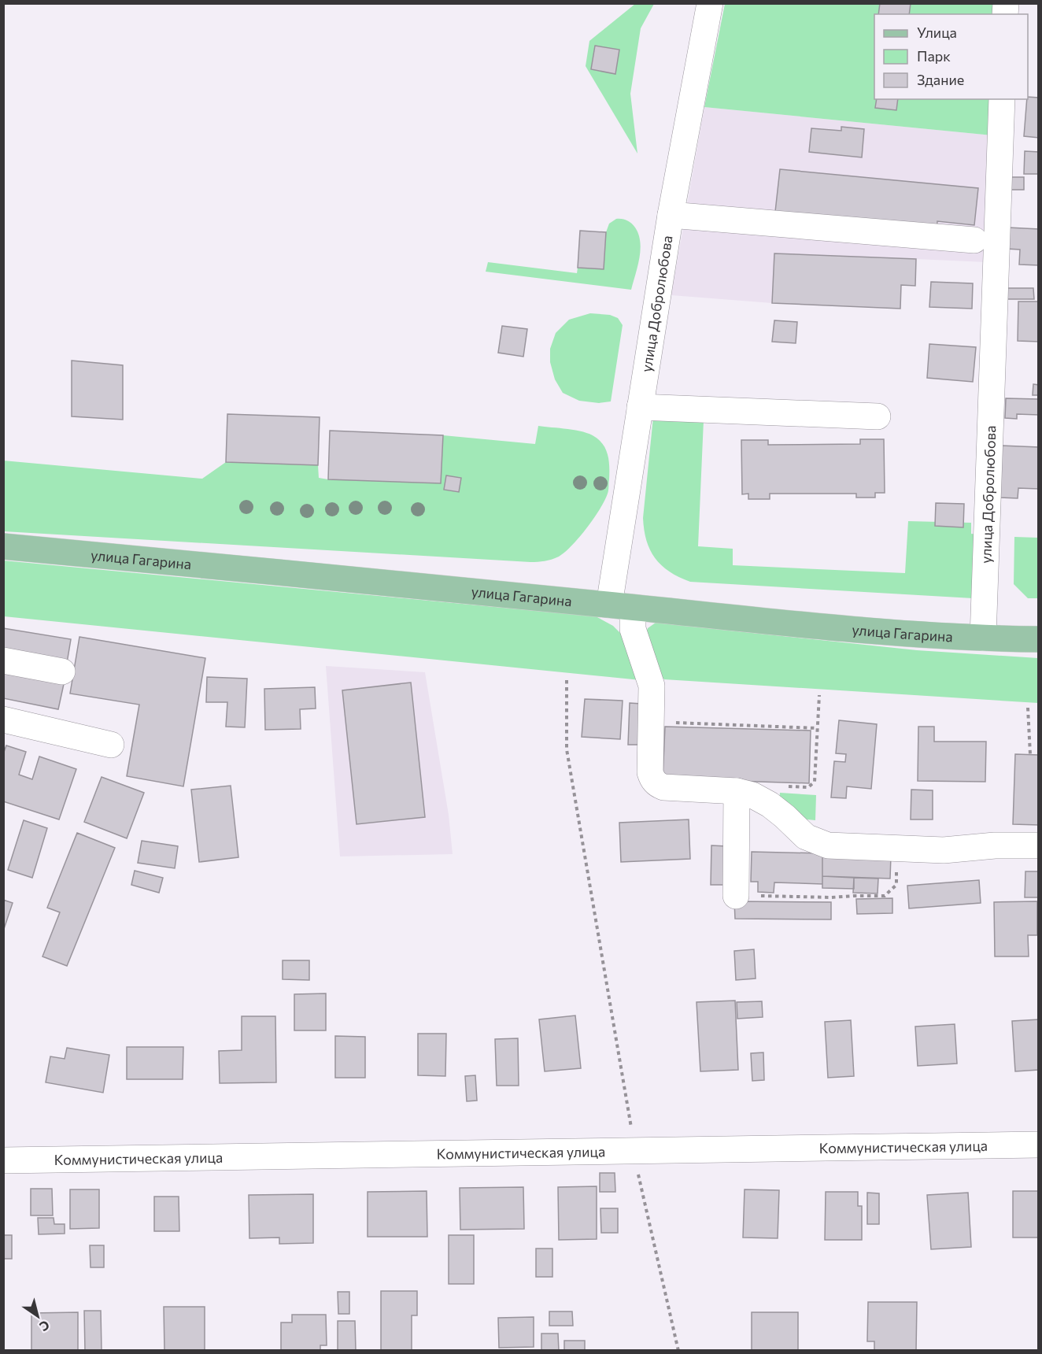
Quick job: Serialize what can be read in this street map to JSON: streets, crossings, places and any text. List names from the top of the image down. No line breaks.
{"streets":{"main road":["улица Гагарина"],"street":["улица Добролюбова","Коммунистическая улица"]},"crossings":[["улица Добролюбова","улица Гагарина"]],"legend":["Улица","Парк","Здание"],"north":"bottom right"}
